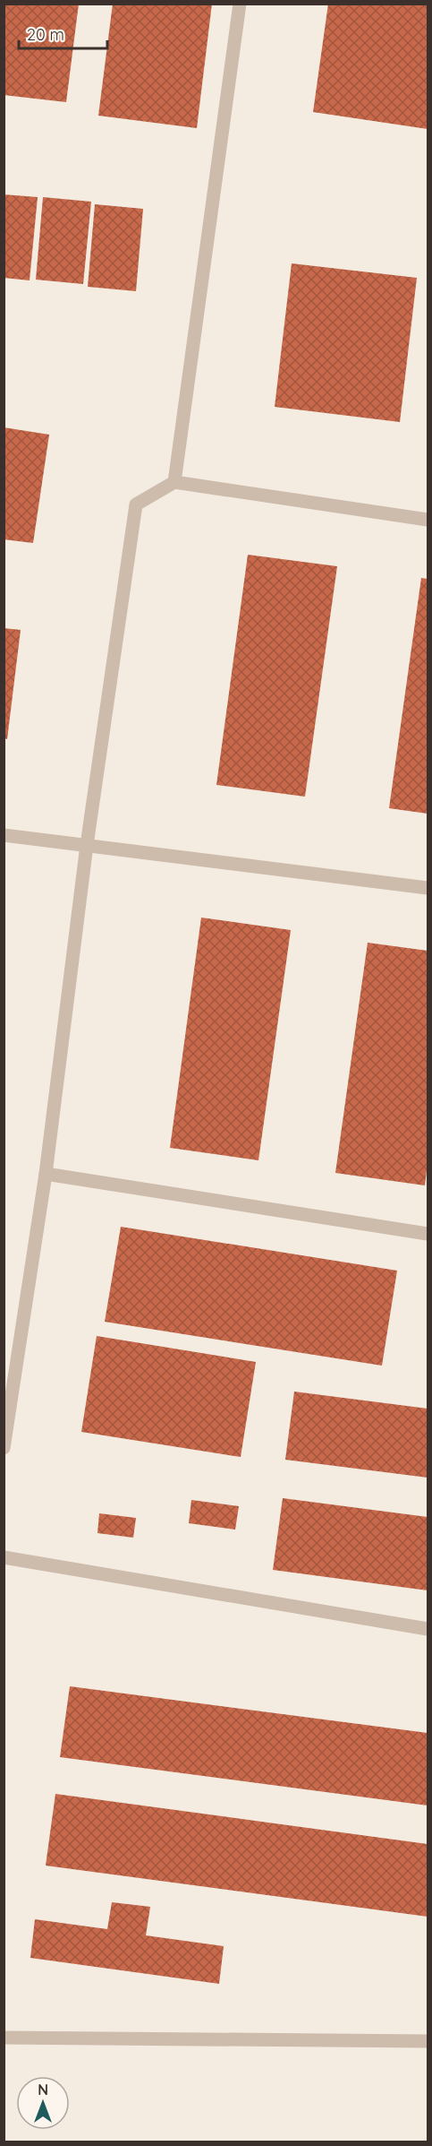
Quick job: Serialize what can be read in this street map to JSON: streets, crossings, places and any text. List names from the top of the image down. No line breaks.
{"scale_bar":"20 m","north":"top"}
